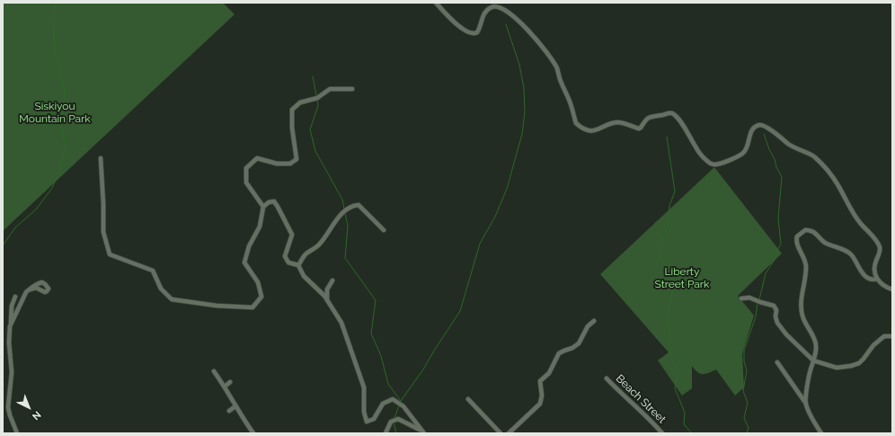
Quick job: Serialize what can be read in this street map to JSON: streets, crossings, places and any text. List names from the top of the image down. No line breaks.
{"streets":{"street":["Beach Street"]},"parks":["Siskiyou Mountain Park","Liberty Street Park"],"north":"bottom right"}
